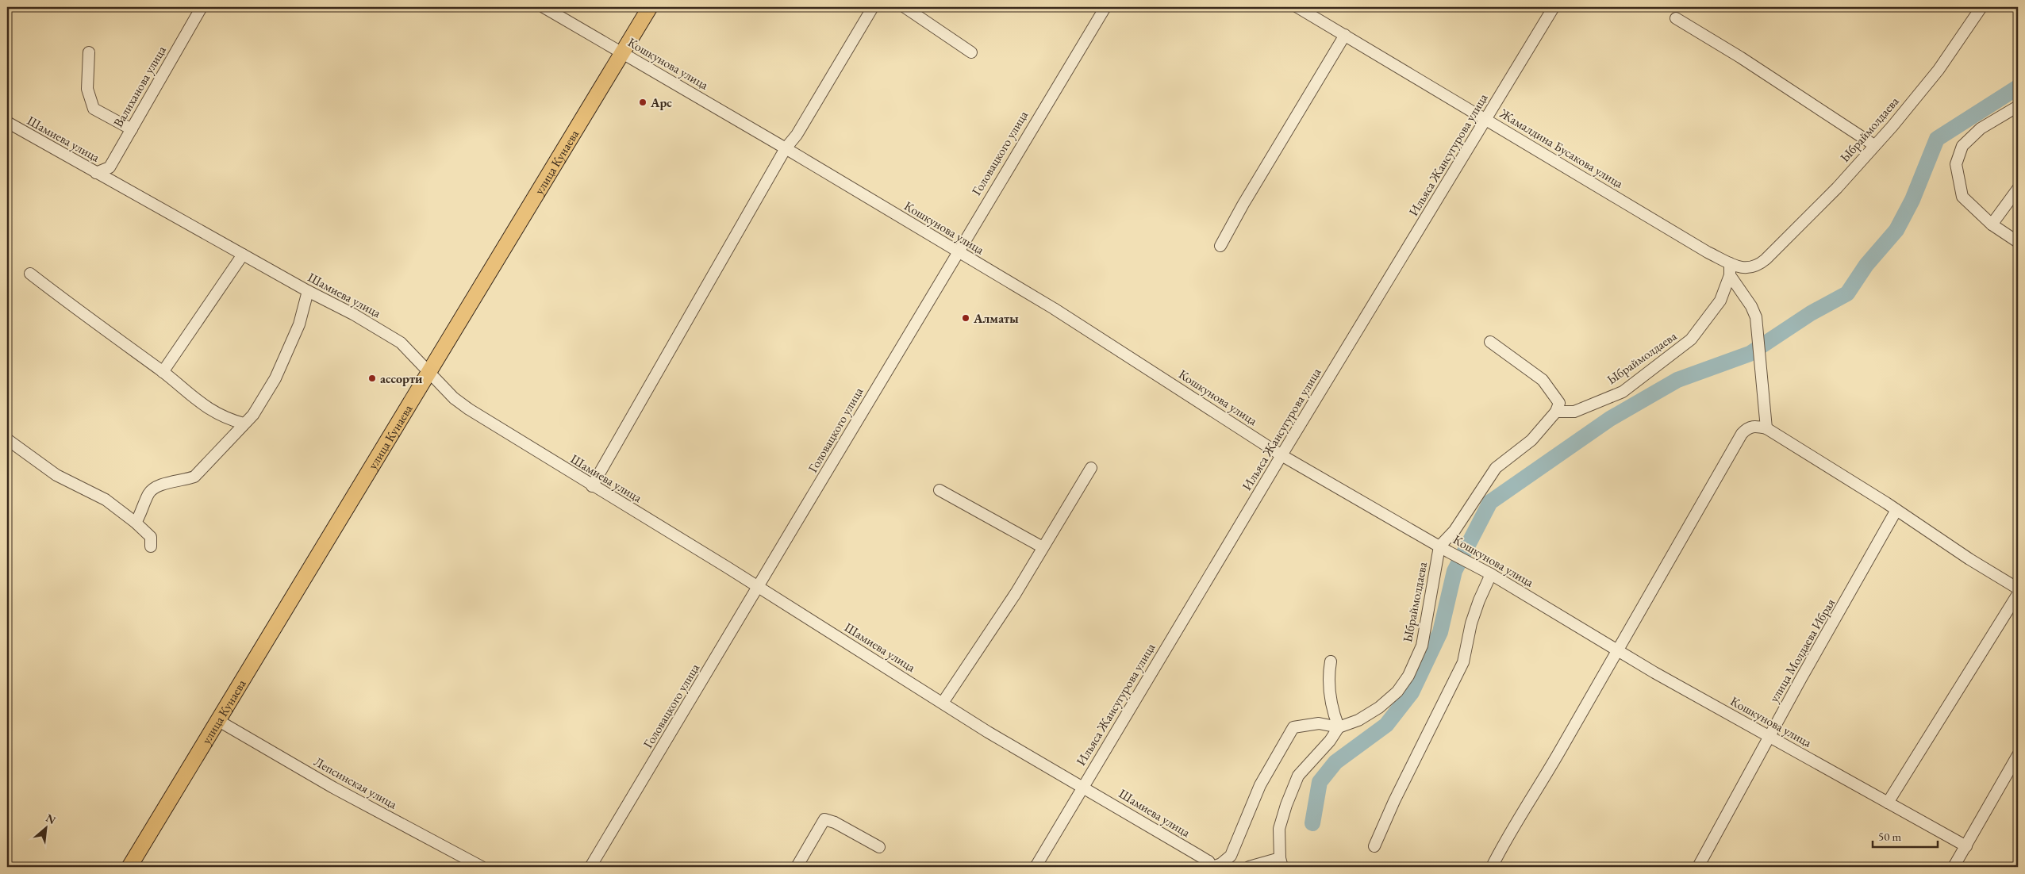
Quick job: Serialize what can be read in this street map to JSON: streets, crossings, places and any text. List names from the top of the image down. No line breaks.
{"streets":{"main road":["улица Кунаева"],"street":["Кошкунова улица","Валиханова улица","Ыбраймолдаева","Шамиева улица","Жамалдина Бусакова улица","Головацкого улица","Ильяса Жансугурова улица","улица Молдаева Ибрая","Лепсинская улица"]},"crossings":[["Кошкунова улица","Ыбраймолдаева"],["Кошкунова улица","Головацкого улица"],["Кошкунова улица","Ильяса Жансугурова улица"],["Кошкунова улица","улица Кунаева"],["Кошкунова улица","улица Молдаева Ибрая"],["Валиханова улица","Шамиева улица"],["Ыбраймолдаева","Жамалдина Бусакова улица"],["Шамиева улица","Головацкого улица"],["Шамиева улица","Ильяса Жансугурова улица"],["Шамиева улица","улица Кунаева"],["Жамалдина Бусакова улица","Ильяса Жансугурова улица"],["улица Кунаева","Лепсинская улица"]],"places":["Арс","Алматы","ассорти"],"scale_bar":"50 m","north":"top right"}
